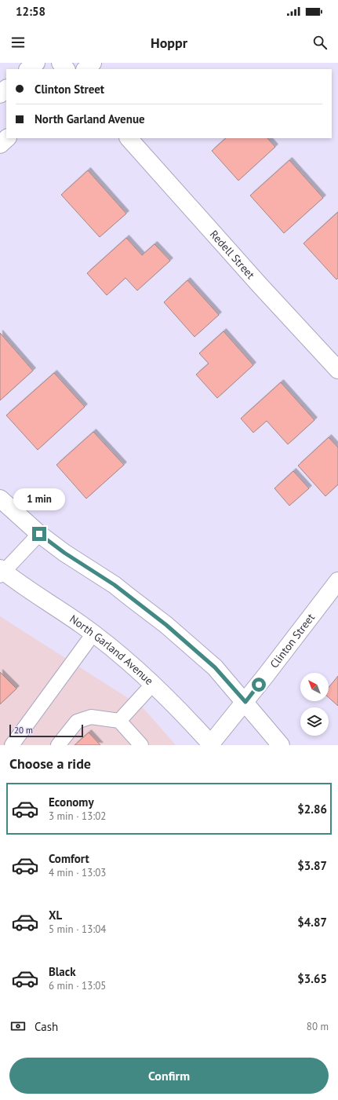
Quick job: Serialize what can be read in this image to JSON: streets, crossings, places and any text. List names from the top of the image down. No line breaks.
{"streets":{"main road":["Redell Street","Clinton Street","North Garland Avenue"]},"crossings":[["Clinton Street","North Garland Avenue"]],"scale_bar":"20 m","north":"top left","page":{"status":"12:58","header":"Hoppr","banner":["Clinton Street","North Garland Avenue"],"bubble":"1 min","scale":"20 m","heading":"Choose a ride","list":[{"name":"Economy","note":"3 min · 13:02","value":"$2.86"},{"name":"Comfort","note":"4 min · 13:03","value":"$3.87"},{"name":"XL","note":"5 min · 13:04","value":"$4.87"},{"name":"Black","note":"6 min · 13:05","value":"$3.65"}],"pay":["Cash","80 m"],"buttons":"Confirm"}}
